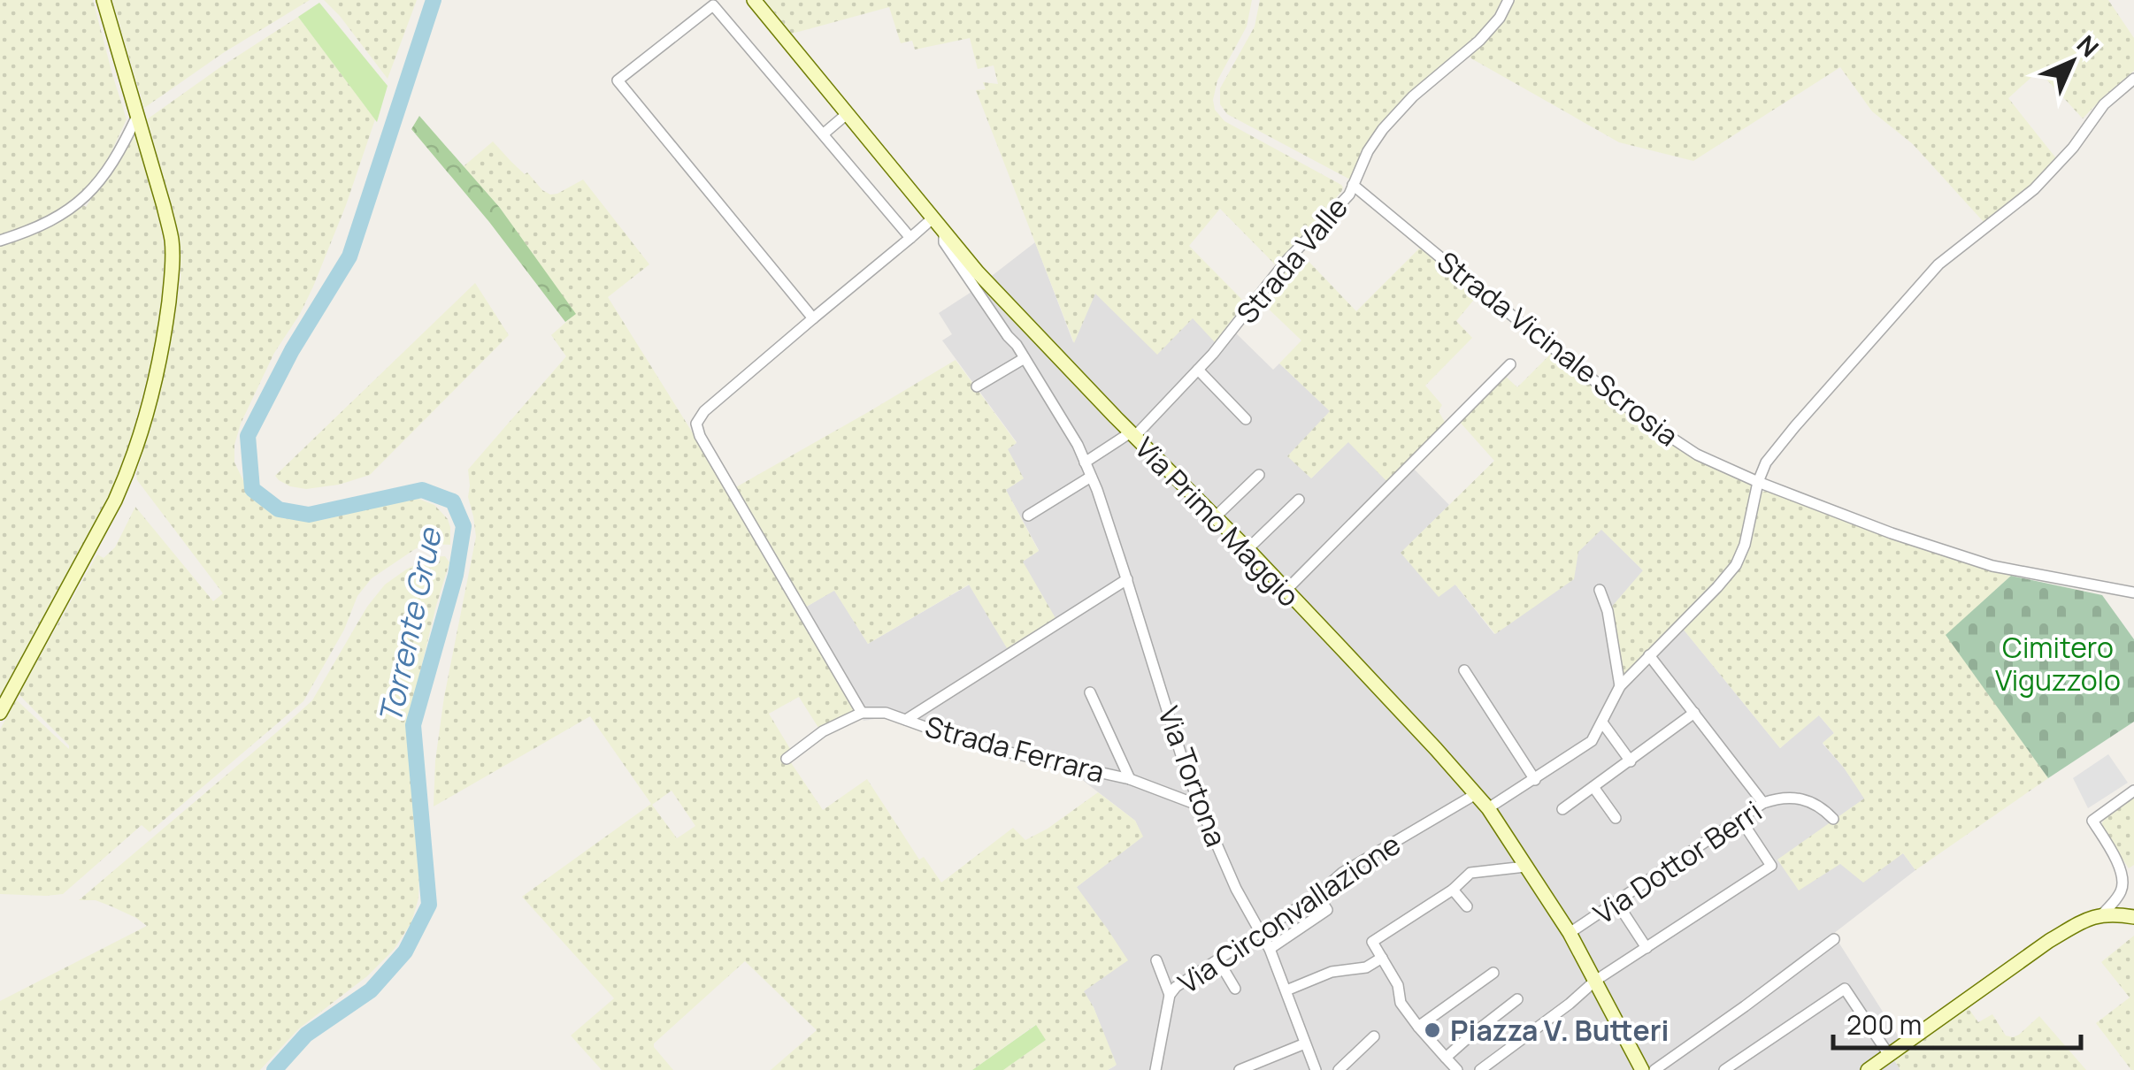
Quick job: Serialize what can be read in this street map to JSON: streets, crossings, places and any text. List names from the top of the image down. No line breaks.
{"streets":{"main road":["Via Primo Maggio"],"street":["Strada Valle","Strada Vicinale Scrosia","Strada Ferrara","Via Tortona","Via Dottor Berri","Via Circonvallazione"]},"crossings":[["Strada Valle","Strada Vicinale Scrosia"],["Strada Valle","Via Primo Maggio"],["Strada Valle","Via Tortona"],["Via Primo Maggio","Via Tortona"],["Via Primo Maggio","Via Dottor Berri"],["Via Primo Maggio","Via Circonvallazione"],["Strada Ferrara","Via Tortona"],["Via Tortona","Via Circonvallazione"]],"water":["Torrente Grue"],"parks":["Cimitero Viguzzolo"],"places":["Piazza V. Butteri"],"scale_bar":"200 m","north":"top right"}
